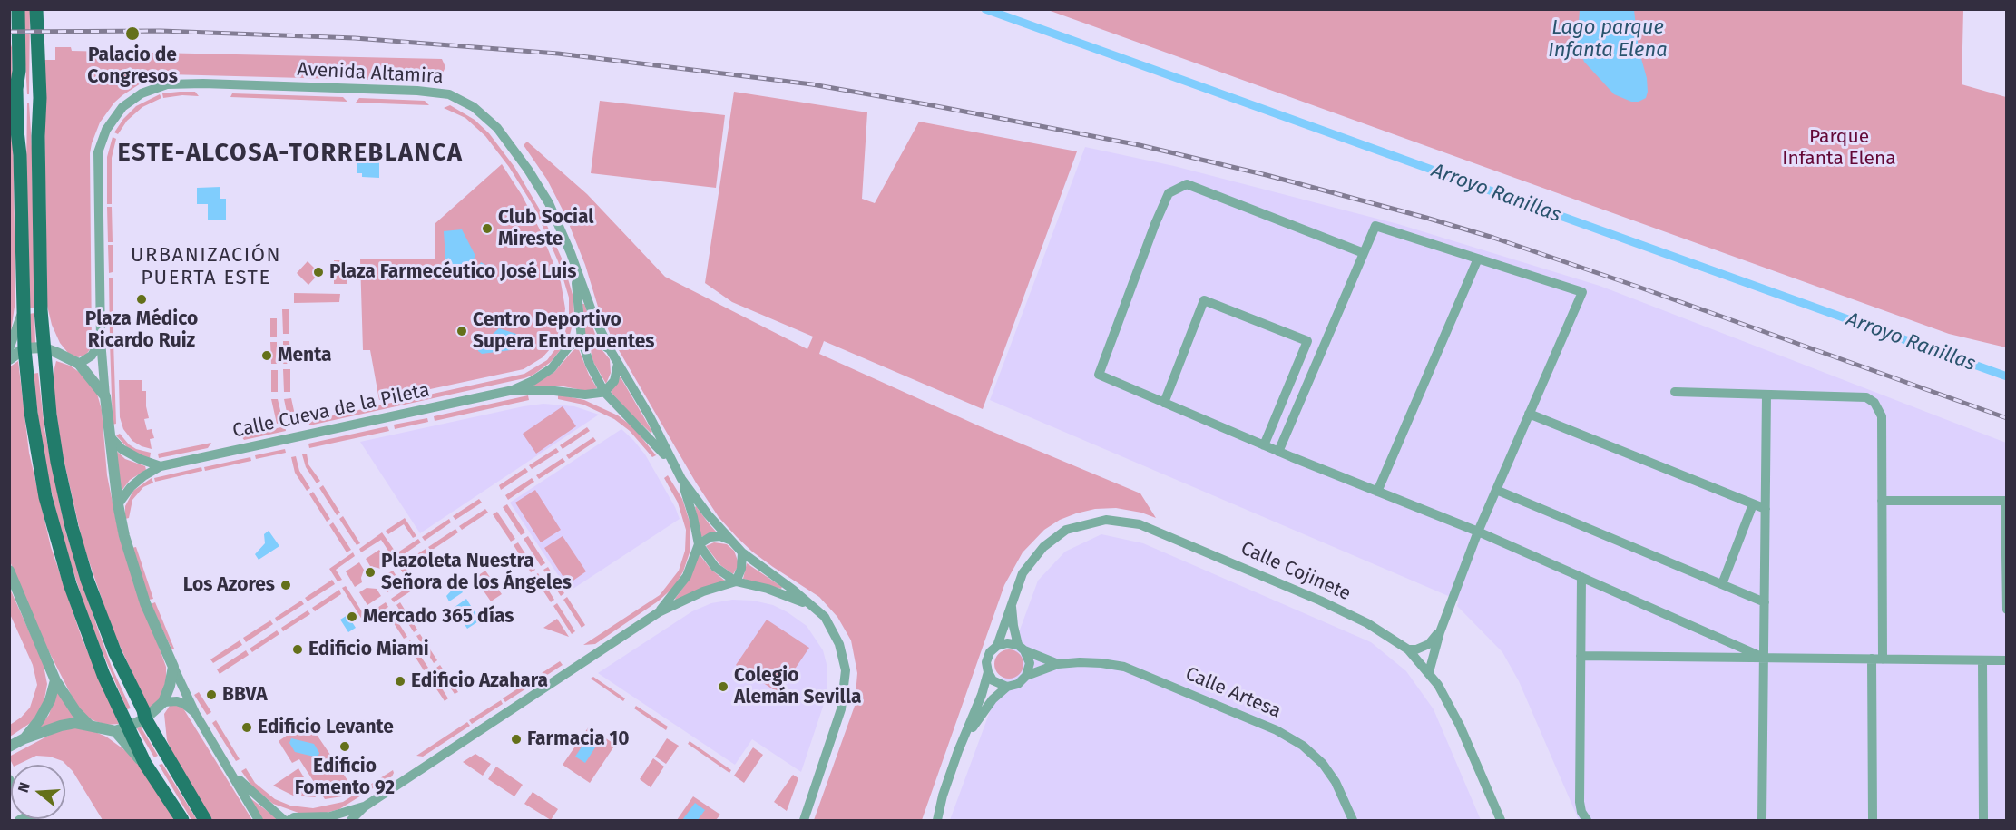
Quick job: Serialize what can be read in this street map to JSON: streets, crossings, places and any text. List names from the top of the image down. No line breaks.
{"streets":{"street":["Avenida Altamira","Calle Cueva de la Pileta","Calle Cojinete","Calle Artesa"]},"crossings":[["Calle Cojinete","Calle Artesa"]],"districts":["ESTE-ALCOSA-TORREBLANCA","URBANIZACIÓN PUERTA ESTE"],"water":["Lago parque Infanta Elena","Arroyo Ranillas"],"parks":["Parque Infanta Elena"],"places":["Palacio de Congresos","Club Social Mireste","Plaza Farmecéutico José Luis","Plaza Médico Ricardo Ruiz","Centro Deportivo Supera Entrepuentes","Menta","Plazoleta Nuestra Señora de los Ángeles","Los Azores","Mercado 365 días","Edificio Miami","Edificio Azahara","Colegio Alemán Sevilla","BBVA","Edificio Levante","Farmacia 10","Edificio Fomento 92"],"north":"left"}
